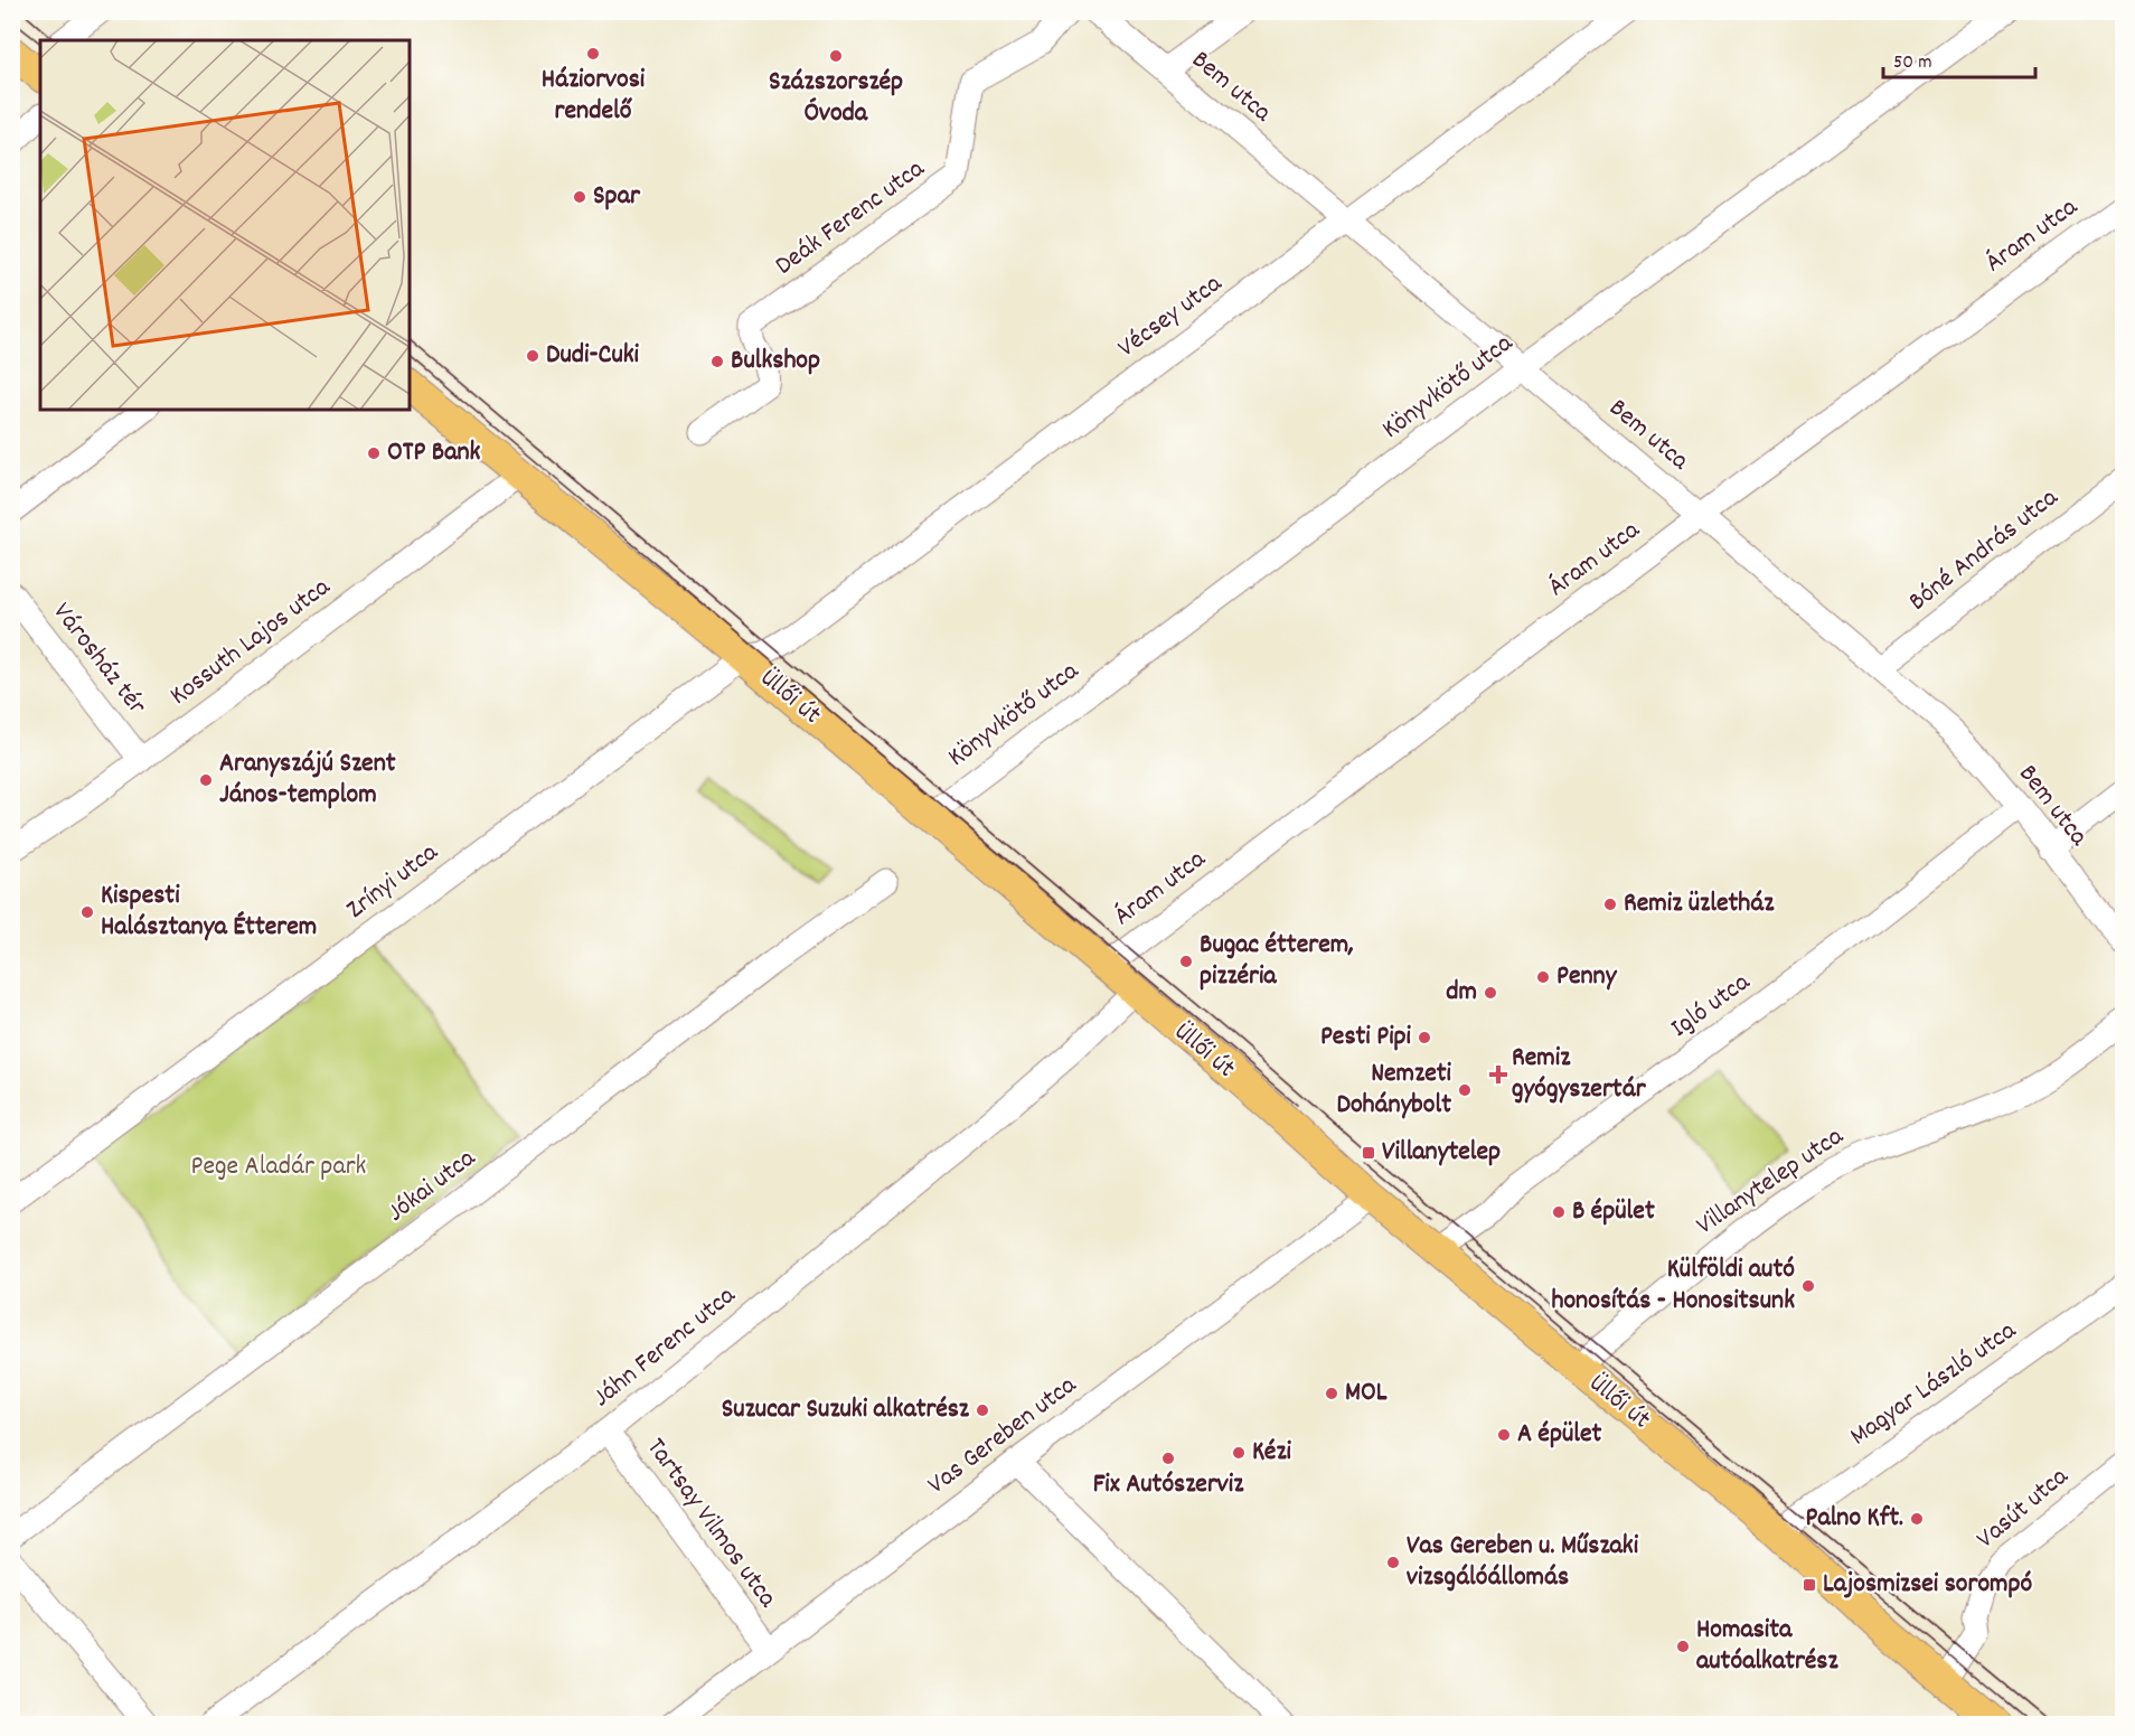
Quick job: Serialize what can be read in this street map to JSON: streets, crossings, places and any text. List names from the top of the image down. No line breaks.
{"streets":{"main road":["Üllői út"],"street":["Bem utca","Deák Ferenc utca","Áram utca","Vécsey utca","Könyvkötő utca","Bóné András utca","Kossuth Lajos utca","Városház tér","Zrínyi utca","Igló utca","Villanytelep utca","Jókai utca","Jáhn Ferenc utca","Magyar László utca","Vas Gereben utca","Vasút utca","Tartsay Vilmos utca"]},"crossings":[["Bem utca","Áram utca"],["Bem utca","Vécsey utca"],["Bem utca","Könyvkötő utca"],["Bem utca","Bóné András utca"],["Bem utca","Igló utca"],["Áram utca","Üllői út"],["Vécsey utca","Üllői út"],["Vécsey utca","Zrínyi utca"],["Könyvkötő utca","Üllői út"],["Kossuth Lajos utca","Városház tér"],["Kossuth Lajos utca","Üllői út"],["Üllői út","Zrínyi utca"],["Üllői út","Igló utca"],["Üllői út","Villanytelep utca"],["Üllői út","Jáhn Ferenc utca"],["Üllői út","Magyar László utca"],["Üllői út","Vas Gereben utca"],["Üllői út","Vasút utca"],["Jáhn Ferenc utca","Tartsay Vilmos utca"],["Vas Gereben utca","Tartsay Vilmos utca"]],"parks":["Pege Aladár park"],"places":{"other":["Háziorvosi rendelő","Százszorszép Óvoda","Spar","Dudi-Cuki","Bulkshop","OTP Bank","Aranyszájú Szent János-templom","Remiz üzletház","Kispesti Halásztanya Étterem","Bugac étterem, pizzéria","Penny","dm","Pesti Pipi","Nemzeti Dohánybolt","B épület","Külföldi autó honosítás - Honositsunk","MOL","Suzucar Suzuki alkatrész","A épület","Kézi","Fix Autószerviz","Palno Kft.","Vas Gereben u. Műszaki vizsgálóállomás","Homasita autóalkatrész"],"health":["Remiz gyógyszertár"],"transit":["Villanytelep","Lajosmizsei sorompó"]},"scale_bar":"50 m"}
